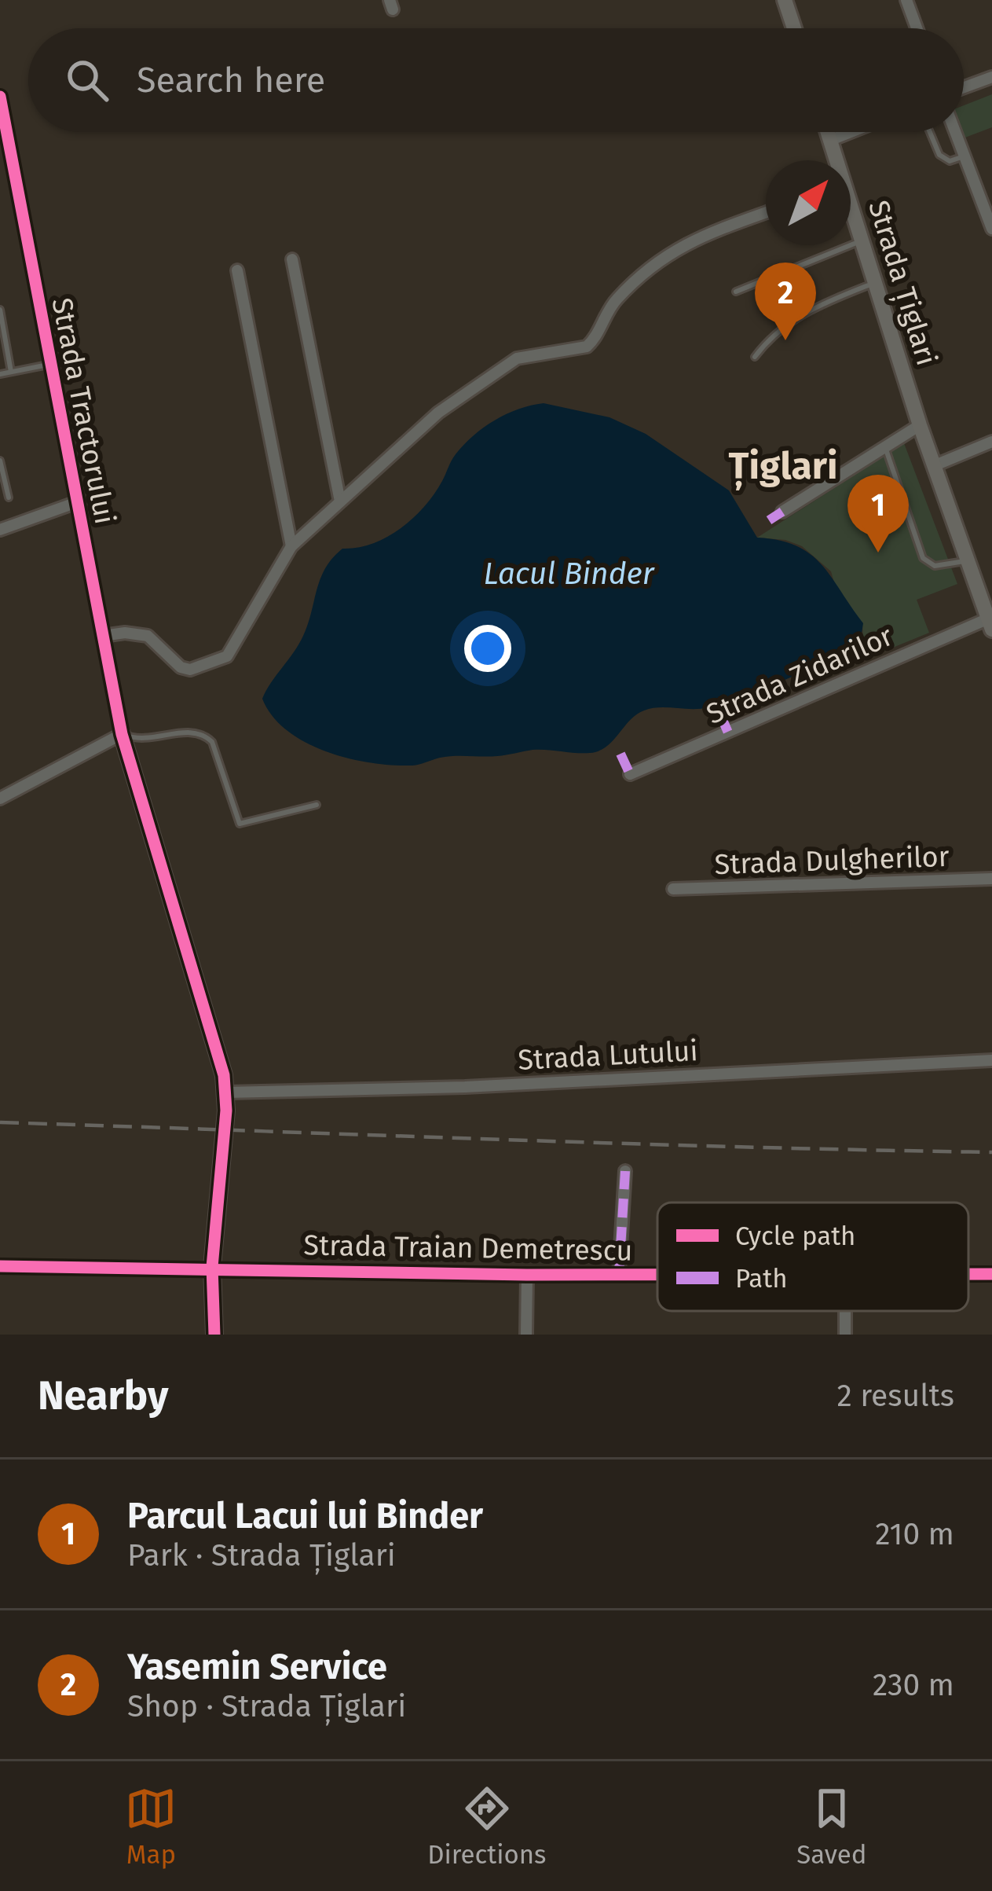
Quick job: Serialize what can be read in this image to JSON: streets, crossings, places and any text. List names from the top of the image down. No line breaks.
{"streets":{"street":["Strada Țiglari","Strada Tractorului","Strada Zidarilor","Strada Dulgherilor","Strada Lutului","Strada Traian Demetrescu"]},"crossings":[["Strada Țiglari","Strada Zidarilor"]],"districts":["Țiglari"],"water":["Lacul Binder"],"legend":["Cycle path","Path"],"north":"top right","page":{"search":"Search here","pins":["2","1"],"heading":["Nearby","2 results"],"list":[{"mark":"1","name":"Parcul Lacui lui Binder","note":"Park · Strada Țiglari","value":"210 m"},{"mark":"2","name":"Yasemin Service","note":"Shop · Strada Țiglari","value":"230 m"}],"nav":["Map","Directions","Saved"]}}
